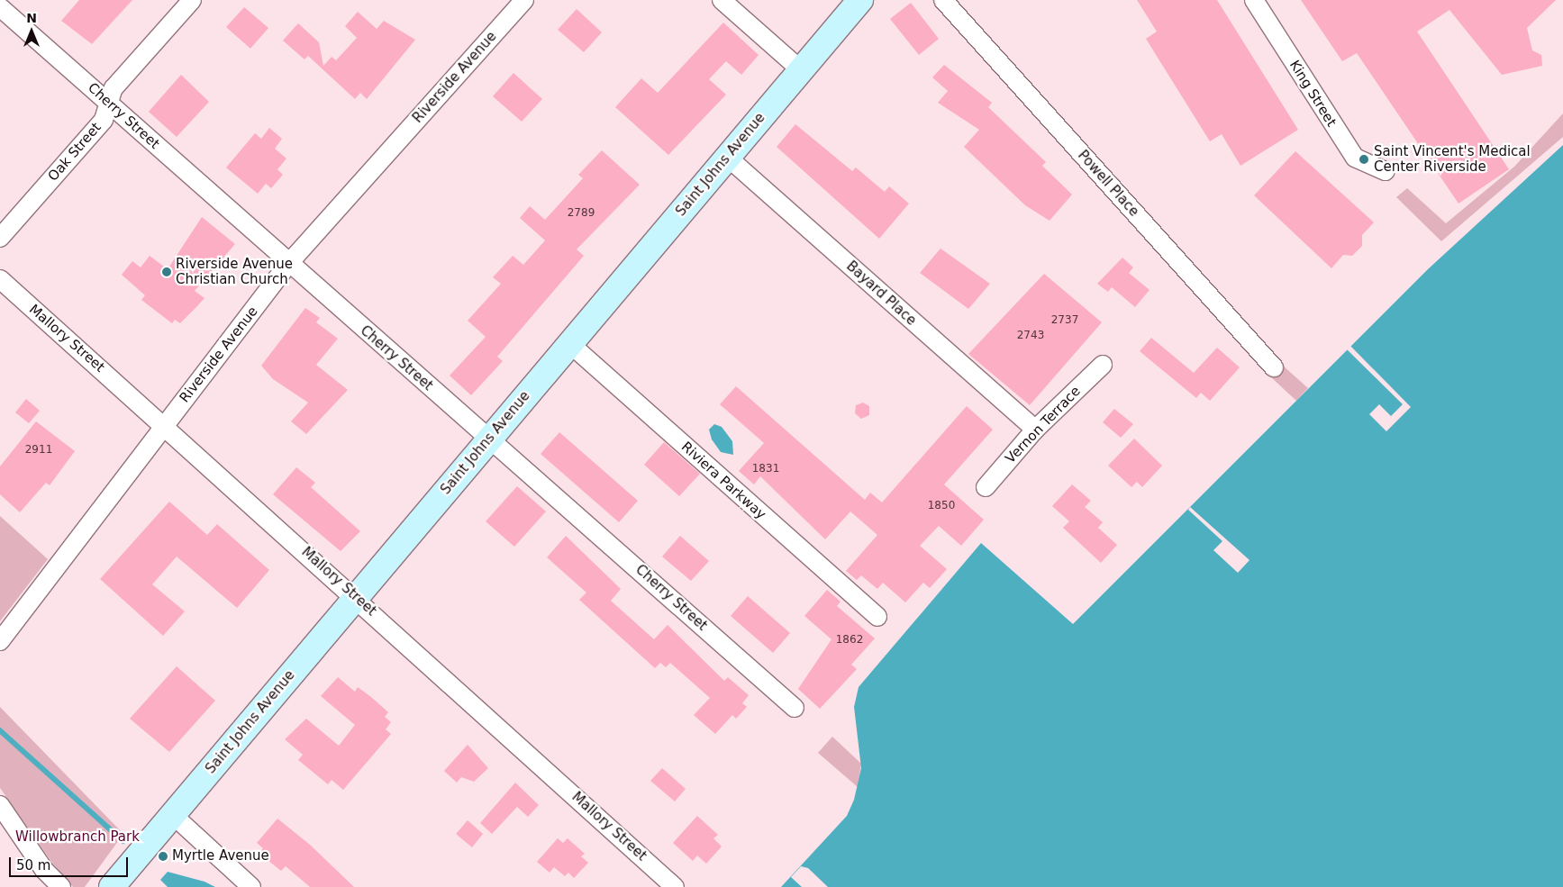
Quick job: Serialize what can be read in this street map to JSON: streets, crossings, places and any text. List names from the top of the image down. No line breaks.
{"streets":{"main road":["Saint Johns Avenue"],"street":["Riverside Avenue","King Street","Cherry Street","Oak Street","Powell Place","Bayard Place","Mallory Street","Vernon Terrace","Riviera Parkway"]},"crossings":[["Riverside Avenue","Cherry Street"],["Riverside Avenue","Mallory Street"],["Cherry Street","Oak Street"],["Cherry Street","Saint Johns Avenue"],["Saint Johns Avenue","Bayard Place"],["Saint Johns Avenue","Mallory Street"],["Saint Johns Avenue","Riviera Parkway"],["Bayard Place","Vernon Terrace"]],"parks":["Willowbranch Park"],"places":["Saint Vincent's Medical Center Riverside","Riverside Avenue Christian Church","Myrtle Avenue"],"house_numbers":["2789","2737","2743","2911","1831","1850","1862"],"scale_bar":"50 m","north":"top"}
